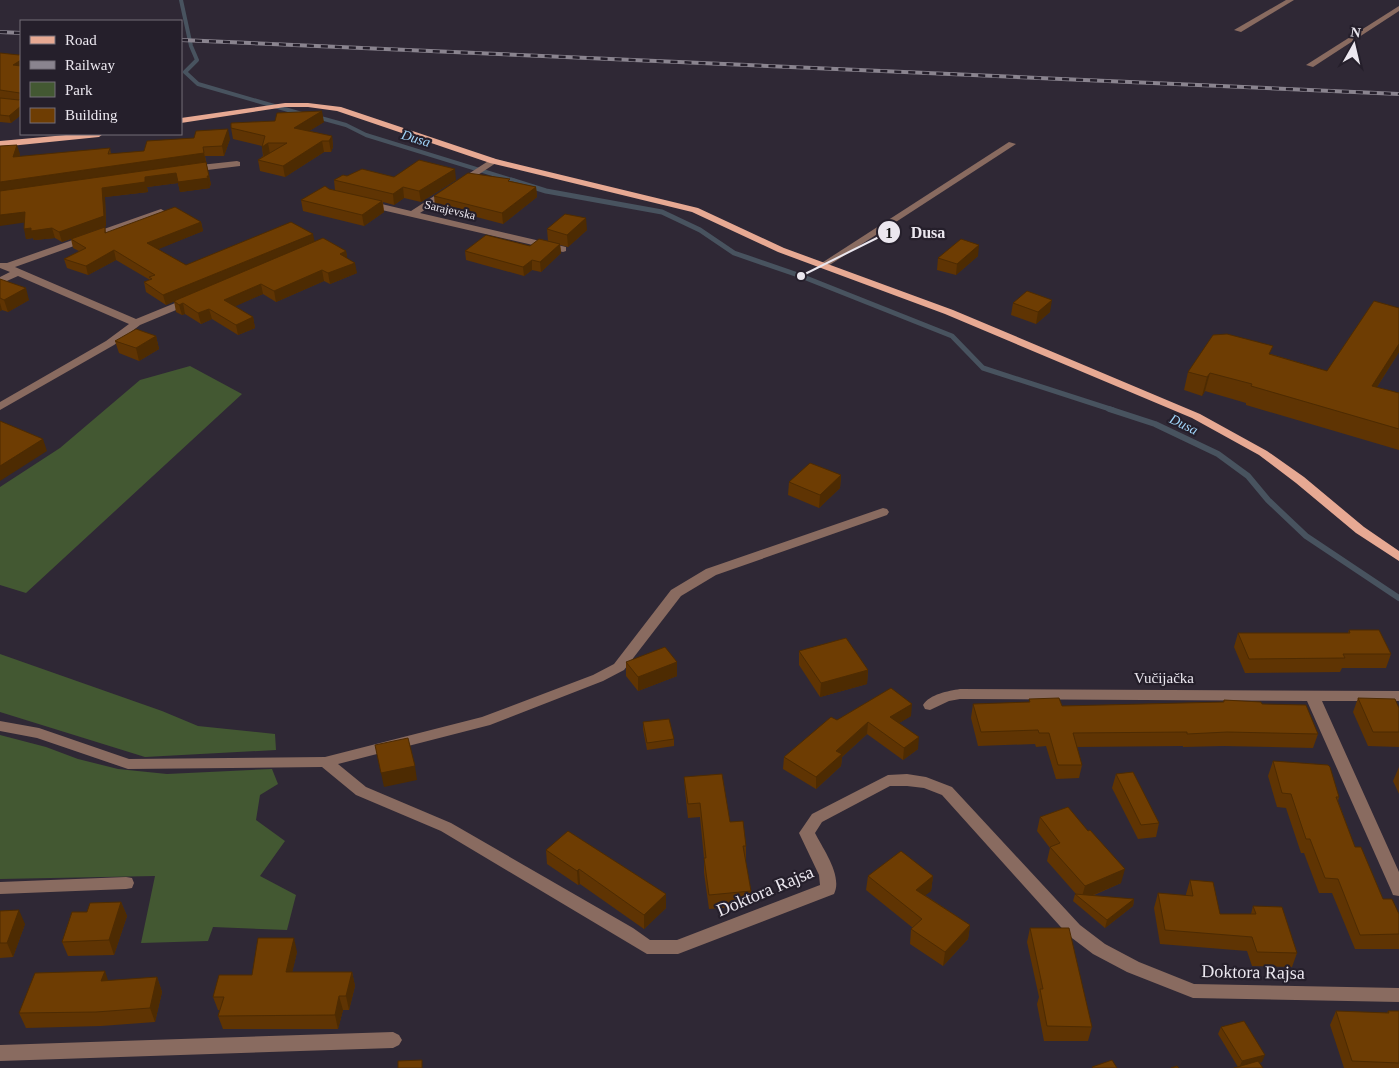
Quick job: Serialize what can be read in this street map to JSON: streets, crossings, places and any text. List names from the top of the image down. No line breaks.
{"streets":{"street":["Sarajevska","Vučijačka","Doktora Rajsa"]},"water":["Dusa"],"places":["Dusa"],"legend":["Road","Railway","Park","Building"],"north":"top"}
